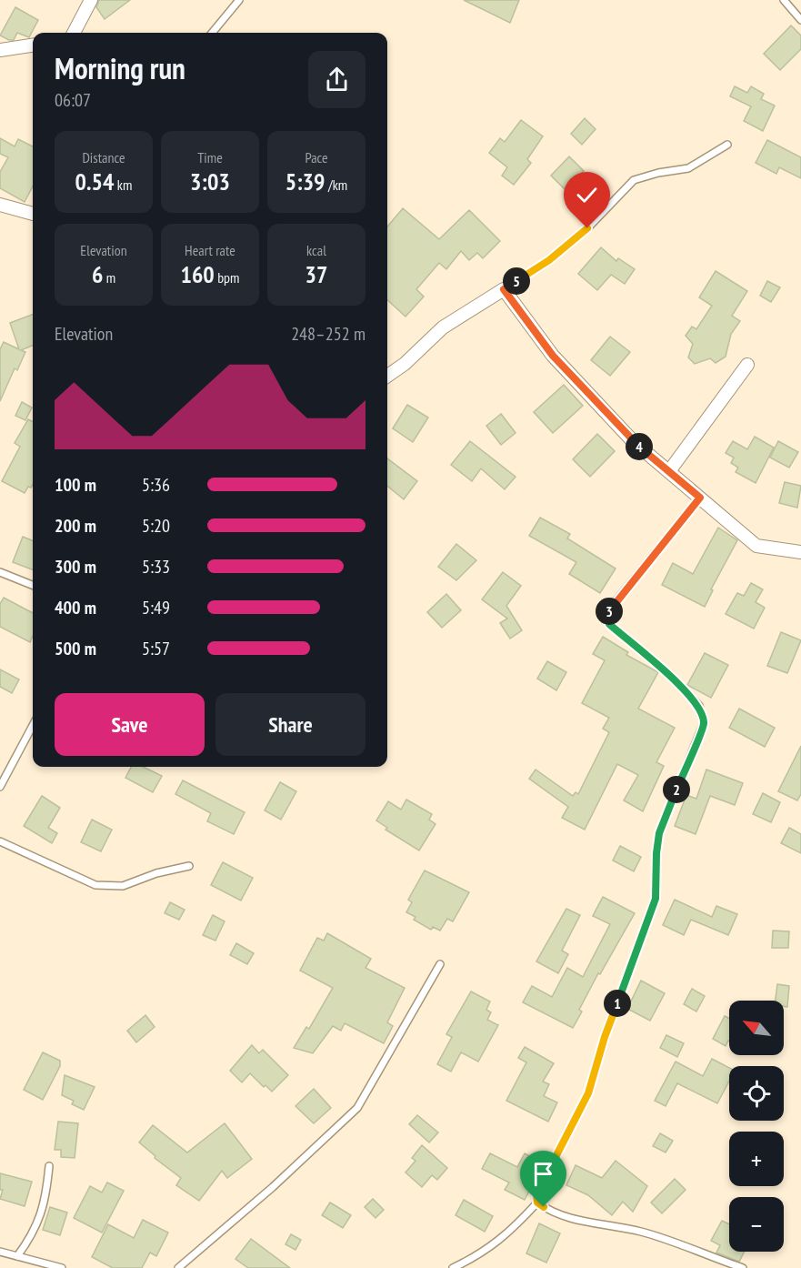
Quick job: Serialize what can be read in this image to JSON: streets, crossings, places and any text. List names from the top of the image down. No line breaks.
{"north":"top left","page":{"heading":["Morning run","06:07"],"stats":[["Distance","0.54 km"],["Time","3:03"],["Pace","5:39 /km"],["Elevation","6 m"],["Heart rate","160 bpm"],["kcal","37"]],"pins":["5","4","3","2","1"],"chart":["Elevation","248–252 m"],"list":[{"name":"100 m","note":"5:36"},{"name":"200 m","note":"5:20"},{"name":"300 m","note":"5:33"},{"name":"400 m","note":"5:49"},{"name":"500 m","note":"5:57"}],"buttons":["Save","Share"],"map_buttons":["+","−"]}}
